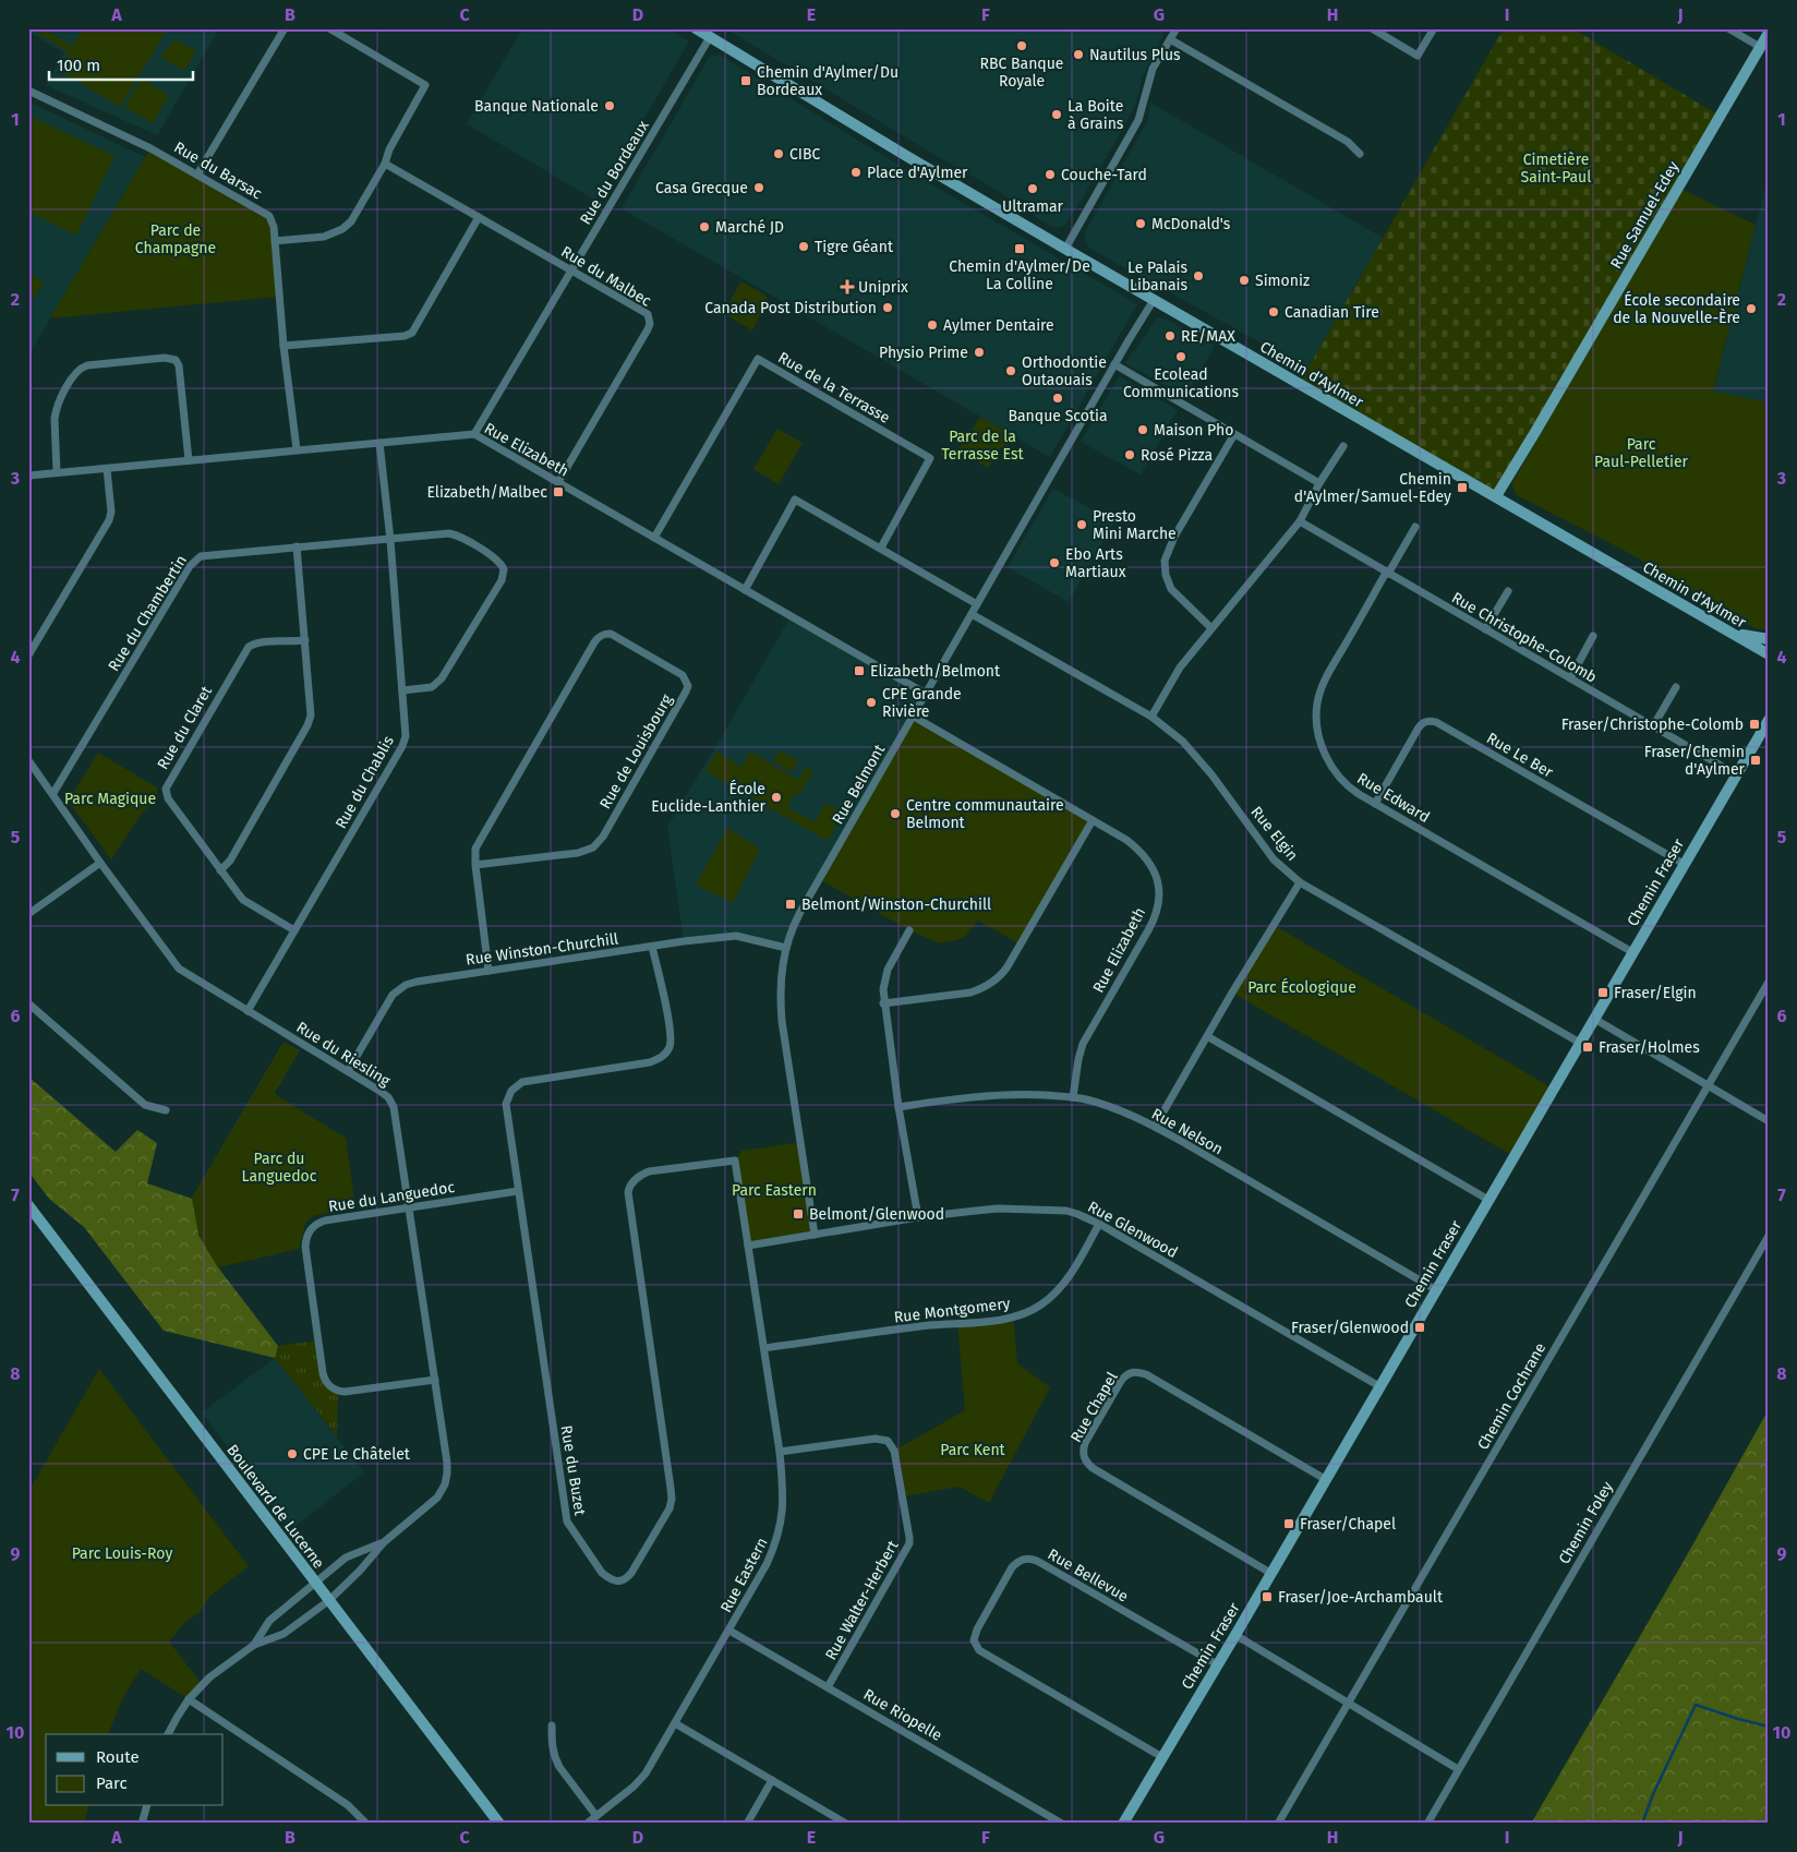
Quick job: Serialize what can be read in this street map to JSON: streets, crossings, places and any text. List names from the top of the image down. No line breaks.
{"streets":{"main road":["Rue Samuel-Edey","Chemin d'Aylmer","Chemin Fraser","Boulevard de Lucerne"],"street":["Rue du Barsac","Rue du Bordeaux","Rue du Malbec","Rue de la Terrasse","Rue Elizabeth","Rue du Chambertin","Rue Christophe-Colomb","Rue du Claret","Rue de Louisbourg","Rue Le Ber","Rue du Chablis","Rue Belmont","Rue Edward","Rue Elgin","Rue Winston-Churchill","Rue du Riesling","Rue Nelson","Rue du Languedoc","Rue Glenwood","Rue Montgomery","Chemin Cochrane","Rue Chapel","Rue du Buzet","Chemin Foley","Rue Eastern","Rue Bellevue","Rue Walter-Herbert","Rue Riopelle"]},"crossings":[["Rue du Barsac","Rue Elizabeth"],["Rue du Bordeaux","Rue du Malbec"],["Rue du Bordeaux","Chemin d'Aylmer"],["Rue du Bordeaux","Rue Elizabeth"],["Rue Samuel-Edey","Chemin d'Aylmer"],["Rue du Malbec","Rue Elizabeth"],["Chemin d'Aylmer","Rue Belmont"],["Rue de la Terrasse","Rue Elizabeth"],["Rue Elizabeth","Rue du Chablis"],["Rue Elizabeth","Rue Belmont"],["Rue Elizabeth","Rue Nelson"],["Rue du Chambertin","Rue du Chablis"],["Rue du Chambertin","Rue du Riesling"],["Rue Christophe-Colomb","Rue Edward"],["Rue Christophe-Colomb","Chemin Fraser"],["Rue du Claret","Rue du Chablis"],["Rue de Louisbourg","Rue Winston-Churchill"],["Rue Le Ber","Rue Edward"],["Rue Le Ber","Chemin Fraser"],["Rue du Chablis","Rue du Riesling"],["Rue Belmont","Rue Elgin"],["Rue Belmont","Rue Winston-Churchill"],["Rue Belmont","Rue Glenwood"],["Rue Edward","Chemin Fraser"],["Rue Elgin","Chemin Fraser"],["Chemin Fraser","Rue Nelson"],["Chemin Fraser","Rue Glenwood"],["Chemin Fraser","Rue Chapel"],["Chemin Fraser","Rue Bellevue"],["Rue Winston-Churchill","Rue du Riesling"],["Rue Winston-Churchill","Rue du Buzet"],["Rue du Riesling","Rue du Languedoc"],["Rue du Riesling","Boulevard de Lucerne"],["Rue du Languedoc","Rue du Buzet"],["Rue Glenwood","Rue Montgomery"],["Rue Glenwood","Rue Eastern"],["Rue Montgomery","Rue Eastern"],["Rue du Buzet","Rue Eastern"],["Rue Eastern","Rue Walter-Herbert"],["Rue Eastern","Rue Riopelle"],["Rue Walter-Herbert","Rue Riopelle"]],"parks":["Cimetière Saint-Paul","Parc de Champagne","Parc de la Terrasse Est","Parc Paul-Pelletier","Parc Magique","Parc Écologique","Parc du Languedoc","Parc Eastern","Parc Kent","Parc Louis-Roy"],"places":{"other":["RBC Banque Royale","Nautilus Plus","Banque Nationale","La Boite à Grains","CIBC","Place d'Aylmer","Couche-Tard","Casa Grecque","Ultramar","McDonald's","Marché JD","Tigre Géant","Le Palais Libanais","Simoniz","Canada Post Distribution","École secondaire de la Nouvelle-Ère","Canadian Tire","Aylmer Dentaire","RE/MAX","Physio Prime","Ecolead Communications","Orthodontie Outaouais","Banque Scotia","Maison Pho","Rosé Pizza","Presto Mini Marche","Ebo Arts Martiaux","CPE Grande Rivière","École Euclide-Lanthier","Centre communautaire Belmont","CPE Le Châtelet"],"transit":["Chemin d'Aylmer/Du Bordeaux","Chemin d'Aylmer/De La Colline","Chemin d'Aylmer/Samuel-Edey","Elizabeth/Malbec","Elizabeth/Belmont","Fraser/Christophe-Colomb","Fraser/Chemin d'Aylmer","Belmont/Winston-Churchill","Fraser/Elgin","Fraser/Holmes","Belmont/Glenwood","Fraser/Glenwood","Fraser/Chapel","Fraser/Joe-Archambault"],"health":["Uniprix"]},"legend":["Route","Parc"],"scale_bar":"100 m","grid":{"columns":["A","B","C","D","E","F","G","H","I","J"],"rows":["1","2","3","4","5","6","7","8","9","10"]}}
